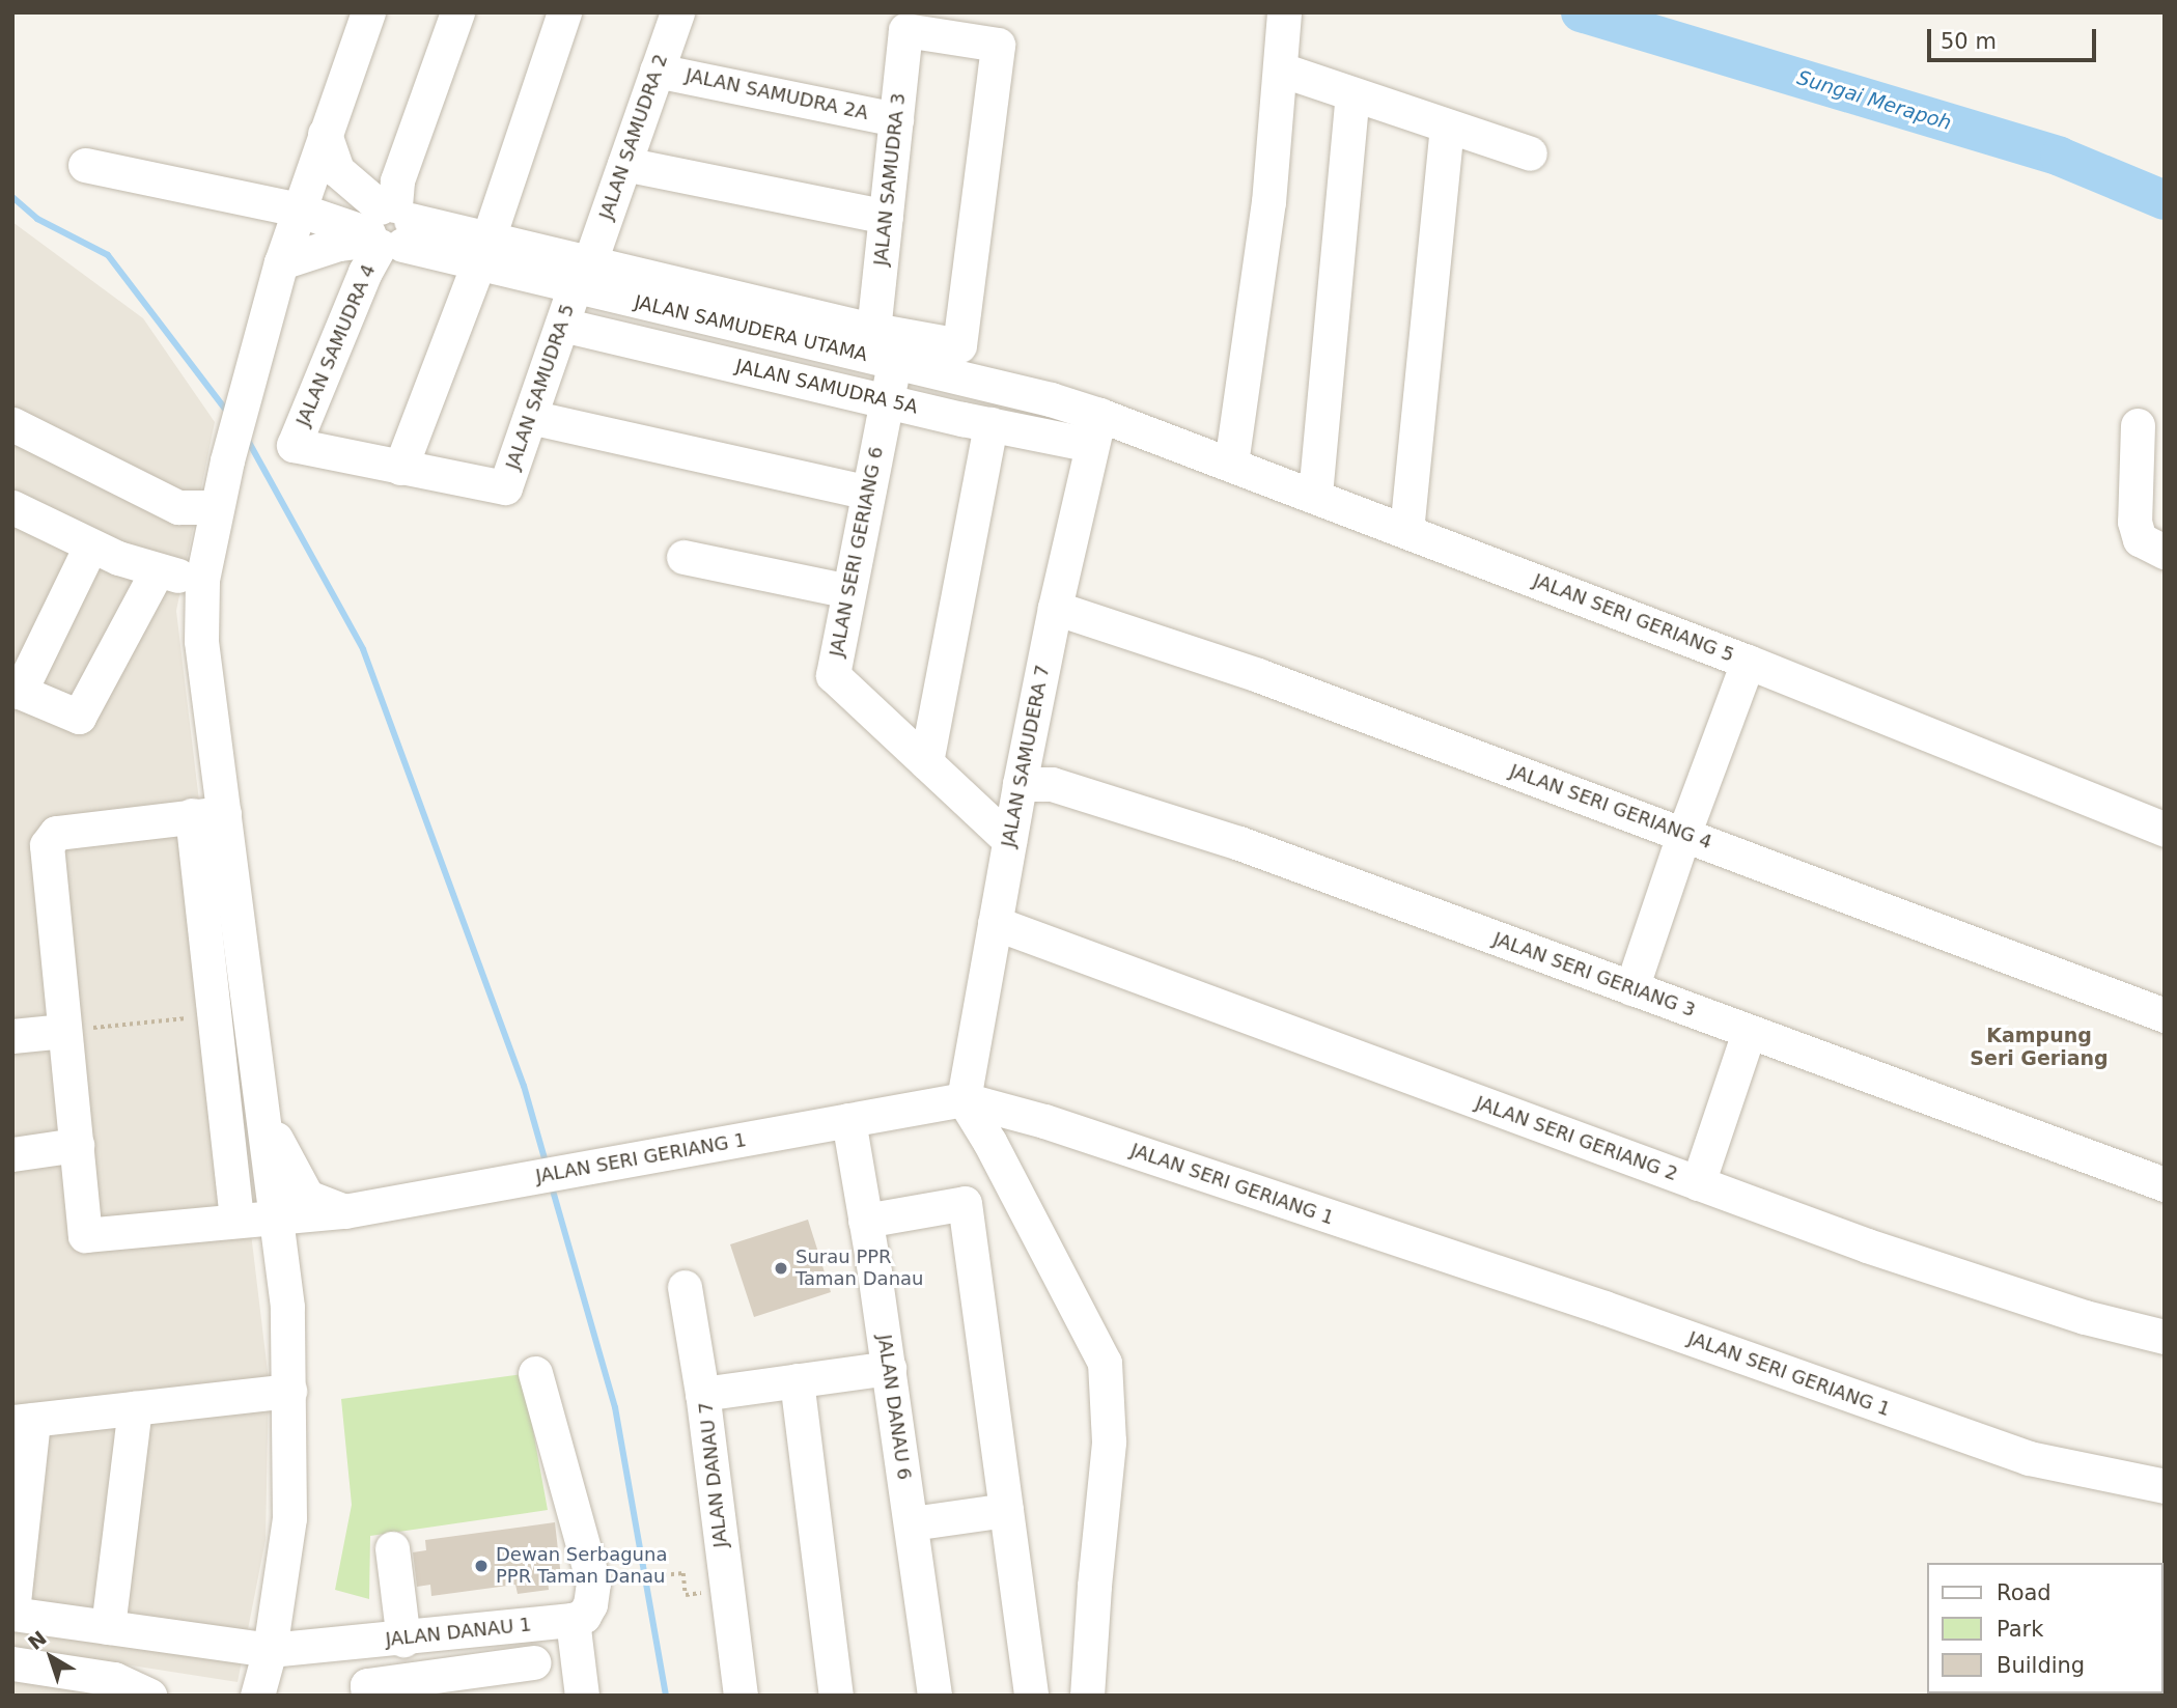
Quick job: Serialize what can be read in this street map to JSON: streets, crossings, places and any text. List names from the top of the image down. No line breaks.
{"streets":{"street":["JALAN SAMUDRA 2A","JALAN SAMUDRA 2","JALAN SAMUDRA 3","JALAN SAMUDERA UTAMA","JALAN SAMUDRA 4","JALAN SAMUDRA 5","JALAN SAMUDRA 5A","JALAN SERI GERIANG 6","JALAN SERI GERIANG 5","JALAN SAMUDERA 7","JALAN SERI GERIANG 4","JALAN SERI GERIANG 3","JALAN SERI GERIANG 2","JALAN SERI GERIANG 1","JALAN DANAU 6","JALAN DANAU 7","JALAN DANAU 1"]},"crossings":[["JALAN SAMUDRA 2A","JALAN SAMUDRA 2"],["JALAN SAMUDRA 2A","JALAN SAMUDRA 3"],["JALAN SAMUDRA 2","JALAN SAMUDERA UTAMA"],["JALAN SAMUDRA 2","JALAN SAMUDRA 5"],["JALAN SAMUDRA 3","JALAN SAMUDERA UTAMA"],["JALAN SAMUDERA UTAMA","JALAN SAMUDRA 4"],["JALAN SAMUDERA UTAMA","JALAN SAMUDRA 5"],["JALAN SAMUDERA UTAMA","JALAN SAMUDRA 5A"],["JALAN SAMUDERA UTAMA","JALAN SERI GERIANG 6"],["JALAN SAMUDERA UTAMA","JALAN SERI GERIANG 5"],["JALAN SAMUDERA UTAMA","JALAN SAMUDERA 7"],["JALAN SAMUDRA 4","JALAN SAMUDRA 5"],["JALAN SAMUDRA 5","JALAN SAMUDRA 5A"],["JALAN SAMUDRA 5A","JALAN SERI GERIANG 6"],["JALAN SAMUDRA 5A","JALAN SERI GERIANG 5"],["JALAN SAMUDRA 5A","JALAN SAMUDERA 7"],["JALAN SERI GERIANG 6","JALAN SAMUDERA 7"],["JALAN SERI GERIANG 5","JALAN SAMUDERA 7"],["JALAN SAMUDERA 7","JALAN SERI GERIANG 4"],["JALAN SAMUDERA 7","JALAN SERI GERIANG 3"],["JALAN SAMUDERA 7","JALAN SERI GERIANG 2"],["JALAN SAMUDERA 7","JALAN SERI GERIANG 1"],["JALAN SERI GERIANG 1","JALAN DANAU 6"],["JALAN DANAU 6","JALAN DANAU 7"]],"districts":["Kampung Seri Geriang"],"water":["Sungai Merapoh"],"places":["Surau PPR Taman Danau","Dewan Serbaguna PPR Taman Danau"],"legend":["Road","Park","Building"],"scale_bar":"50 m","north":"top left"}
